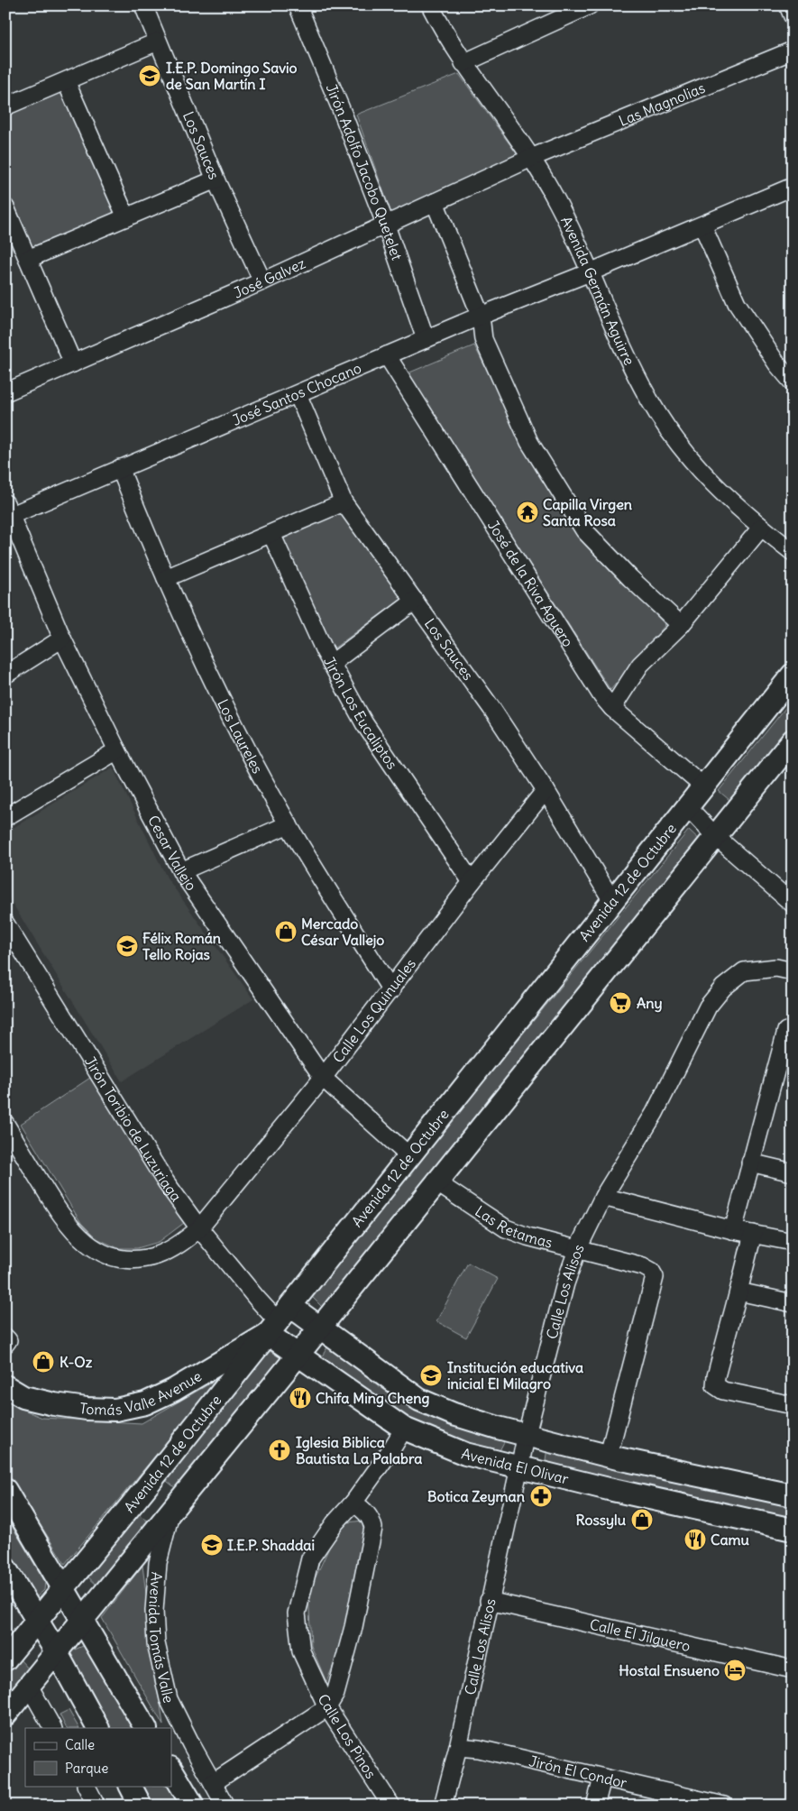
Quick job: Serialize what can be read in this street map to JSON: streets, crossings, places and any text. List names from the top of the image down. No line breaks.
{"streets":{"main road":["Avenida 12 de Octubre","Tomás Valle Avenue","Avenida El Olivar"],"street":["Las Magnolias","Los Sauces","Jirón Adolfo Jacobo Quetelet","José Galvez","Avenida Germán Aguirre","José Santos Chocano","José de la Riva Aguero","Jirón Los Eucaliptos","Los Laureles","Cesar Vallejo","Calle Los Quinuales","Jirón Toribio de Luzuriaga","Las Retamas","Calle Los Alisos","Calle El Jilguero","Avenida Tomás Valle","Calle Los Pinos","Jirón El Condor"]},"crossings":[["Las Magnolias","José Galvez"],["Las Magnolias","Avenida Germán Aguirre"],["Los Sauces","José Galvez"],["Los Sauces","José Santos Chocano"],["Los Sauces","Avenida 12 de Octubre"],["Los Sauces","Calle Los Quinuales"],["Jirón Adolfo Jacobo Quetelet","José Galvez"],["Jirón Adolfo Jacobo Quetelet","José Santos Chocano"],["José Galvez","Avenida Germán Aguirre"],["Avenida Germán Aguirre","José Santos Chocano"],["José Santos Chocano","José de la Riva Aguero"],["José Santos Chocano","Los Laureles"],["José Santos Chocano","Cesar Vallejo"],["José de la Riva Aguero","Avenida 12 de Octubre"],["Jirón Los Eucaliptos","Calle Los Quinuales"],["Los Laureles","Calle Los Quinuales"],["Cesar Vallejo","Avenida 12 de Octubre"],["Cesar Vallejo","Calle Los Quinuales"],["Avenida 12 de Octubre","Jirón Toribio de Luzuriaga"],["Avenida 12 de Octubre","Tomás Valle Avenue"],["Avenida 12 de Octubre","Avenida El Olivar"],["Calle Los Quinuales","Jirón Toribio de Luzuriaga"],["Jirón Toribio de Luzuriaga","Tomás Valle Avenue"],["Jirón Toribio de Luzuriaga","Avenida El Olivar"],["Las Retamas","Calle Los Alisos"],["Calle Los Alisos","Avenida El Olivar"],["Calle Los Alisos","Calle El Jilguero"],["Calle Los Alisos","Jirón El Condor"],["Tomás Valle Avenue","Avenida El Olivar"],["Avenida El Olivar","Calle Los Pinos"]],"places":{"school or university":["I.E.P. Domingo Savio de San Martín I","Félix Román Tello Rojas","Institución educativa inicial El Milagro","I.E.P. Shaddai"],"temple":["Capilla Virgen Santa Rosa"],"shop":["Mercado César Vallejo","K-Oz","Rossylu"],"supermarket":["Any"],"restaurant":["Chifa Ming Cheng","Camu"],"church":["Iglesia Biblica Bautista La Palabra"],"pharmacy":["Botica Zeyman"],"hotel":["Hostal Ensueno"]},"legend":["Calle","Parque"]}
